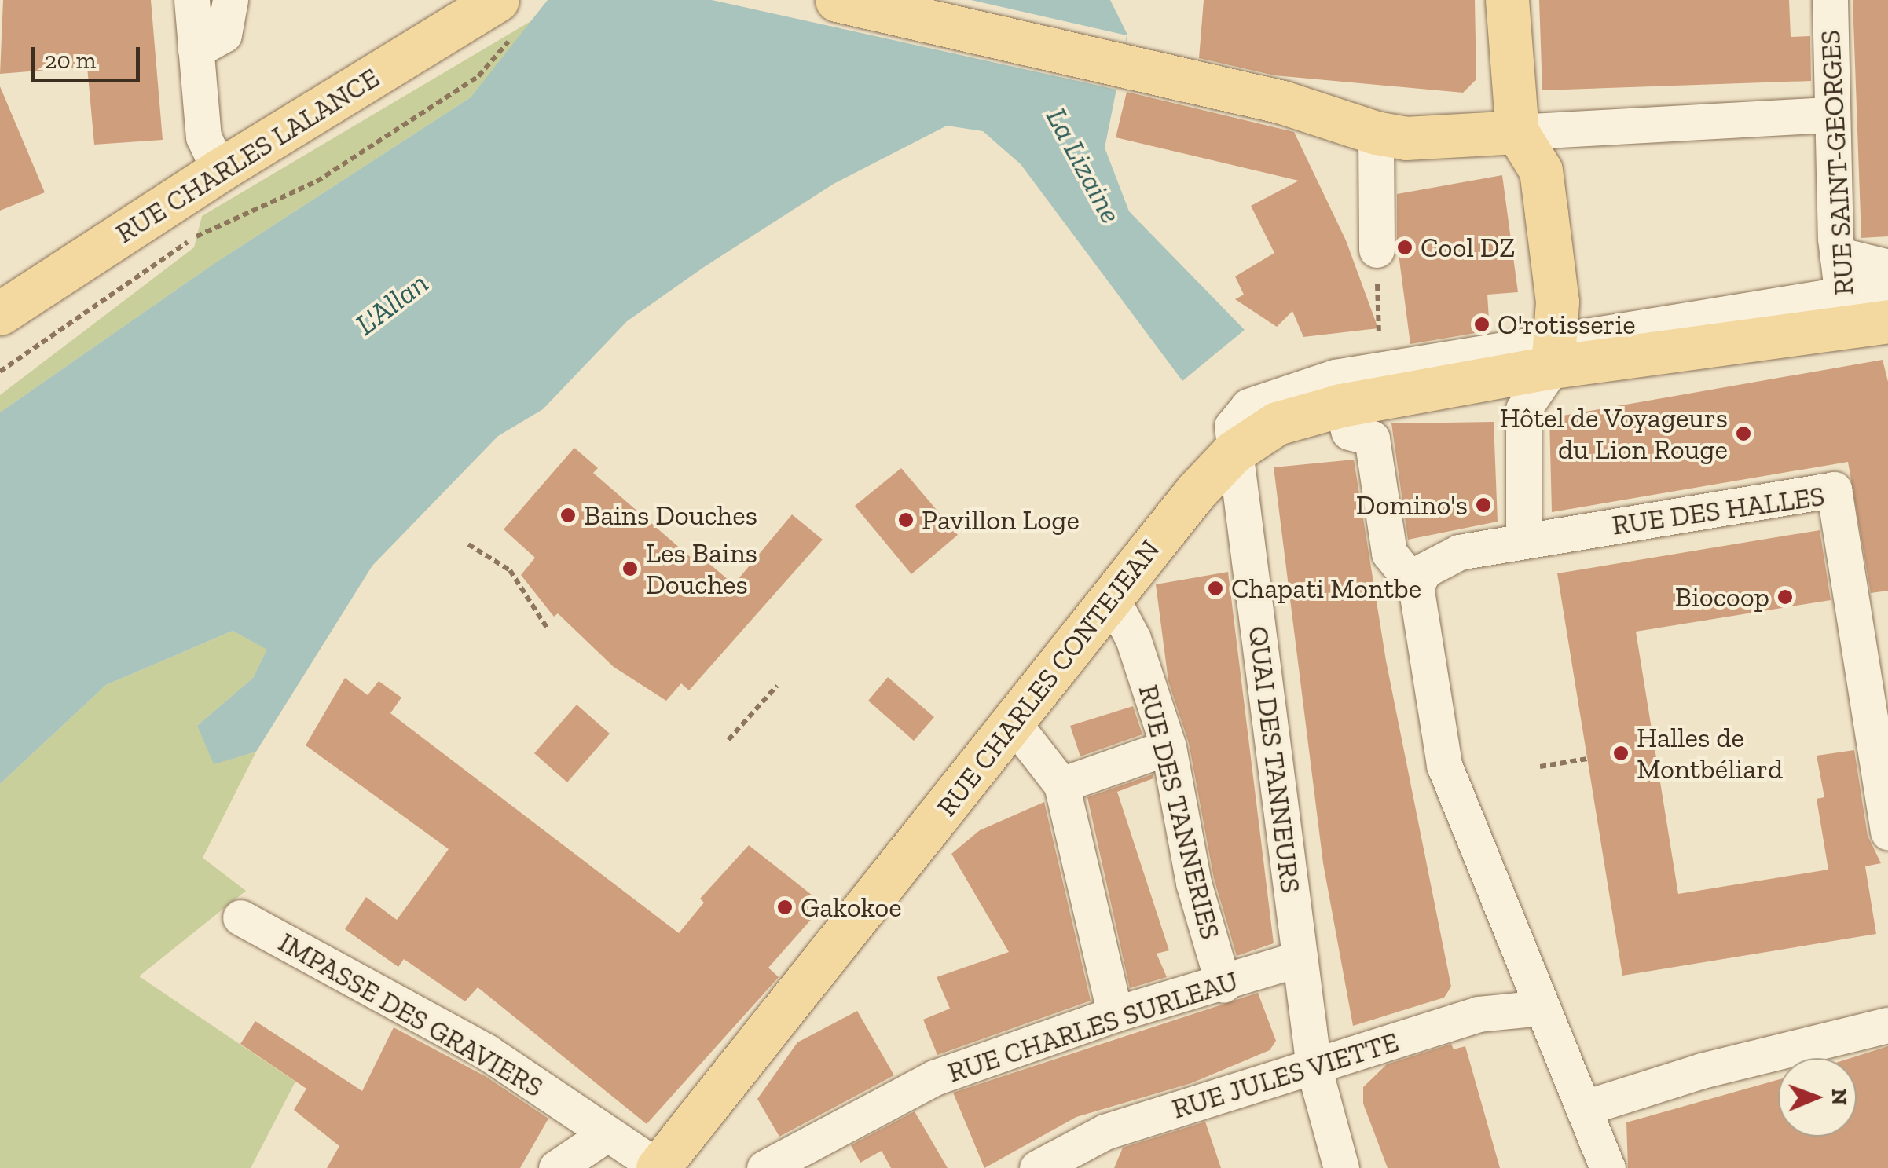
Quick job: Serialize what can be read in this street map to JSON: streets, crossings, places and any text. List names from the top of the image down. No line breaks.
{"streets":{"main road":["RUE CHARLES LALANCE","RUE CHARLES CONTEJEAN"],"street":["RUE SAINT-GEORGES","RUE DES HALLES","QUAI DES TANNEURS","RUE DES TANNERIES","IMPASSE DES GRAVIERS","RUE CHARLES SURLEAU","RUE JULES VIETTE"]},"crossings":[["RUE SAINT-GEORGES","RUE CHARLES CONTEJEAN"],["RUE CHARLES CONTEJEAN","QUAI DES TANNEURS"],["RUE CHARLES CONTEJEAN","RUE DES TANNERIES"],["RUE CHARLES CONTEJEAN","IMPASSE DES GRAVIERS"],["QUAI DES TANNEURS","RUE CHARLES SURLEAU"],["QUAI DES TANNEURS","RUE JULES VIETTE"],["RUE DES TANNERIES","RUE CHARLES SURLEAU"]],"water":["La Lizaine","L'Allan"],"places":["Cool DZ","O'rotisserie","Hôtel de Voyageurs du Lion Rouge","Domino's","Bains Douches","Pavillon Loge","Les Bains Douches","Chapati Montbe","Biocoop","Halles de Montbéliard","Gakokoe"],"scale_bar":"20 m","north":"right"}
